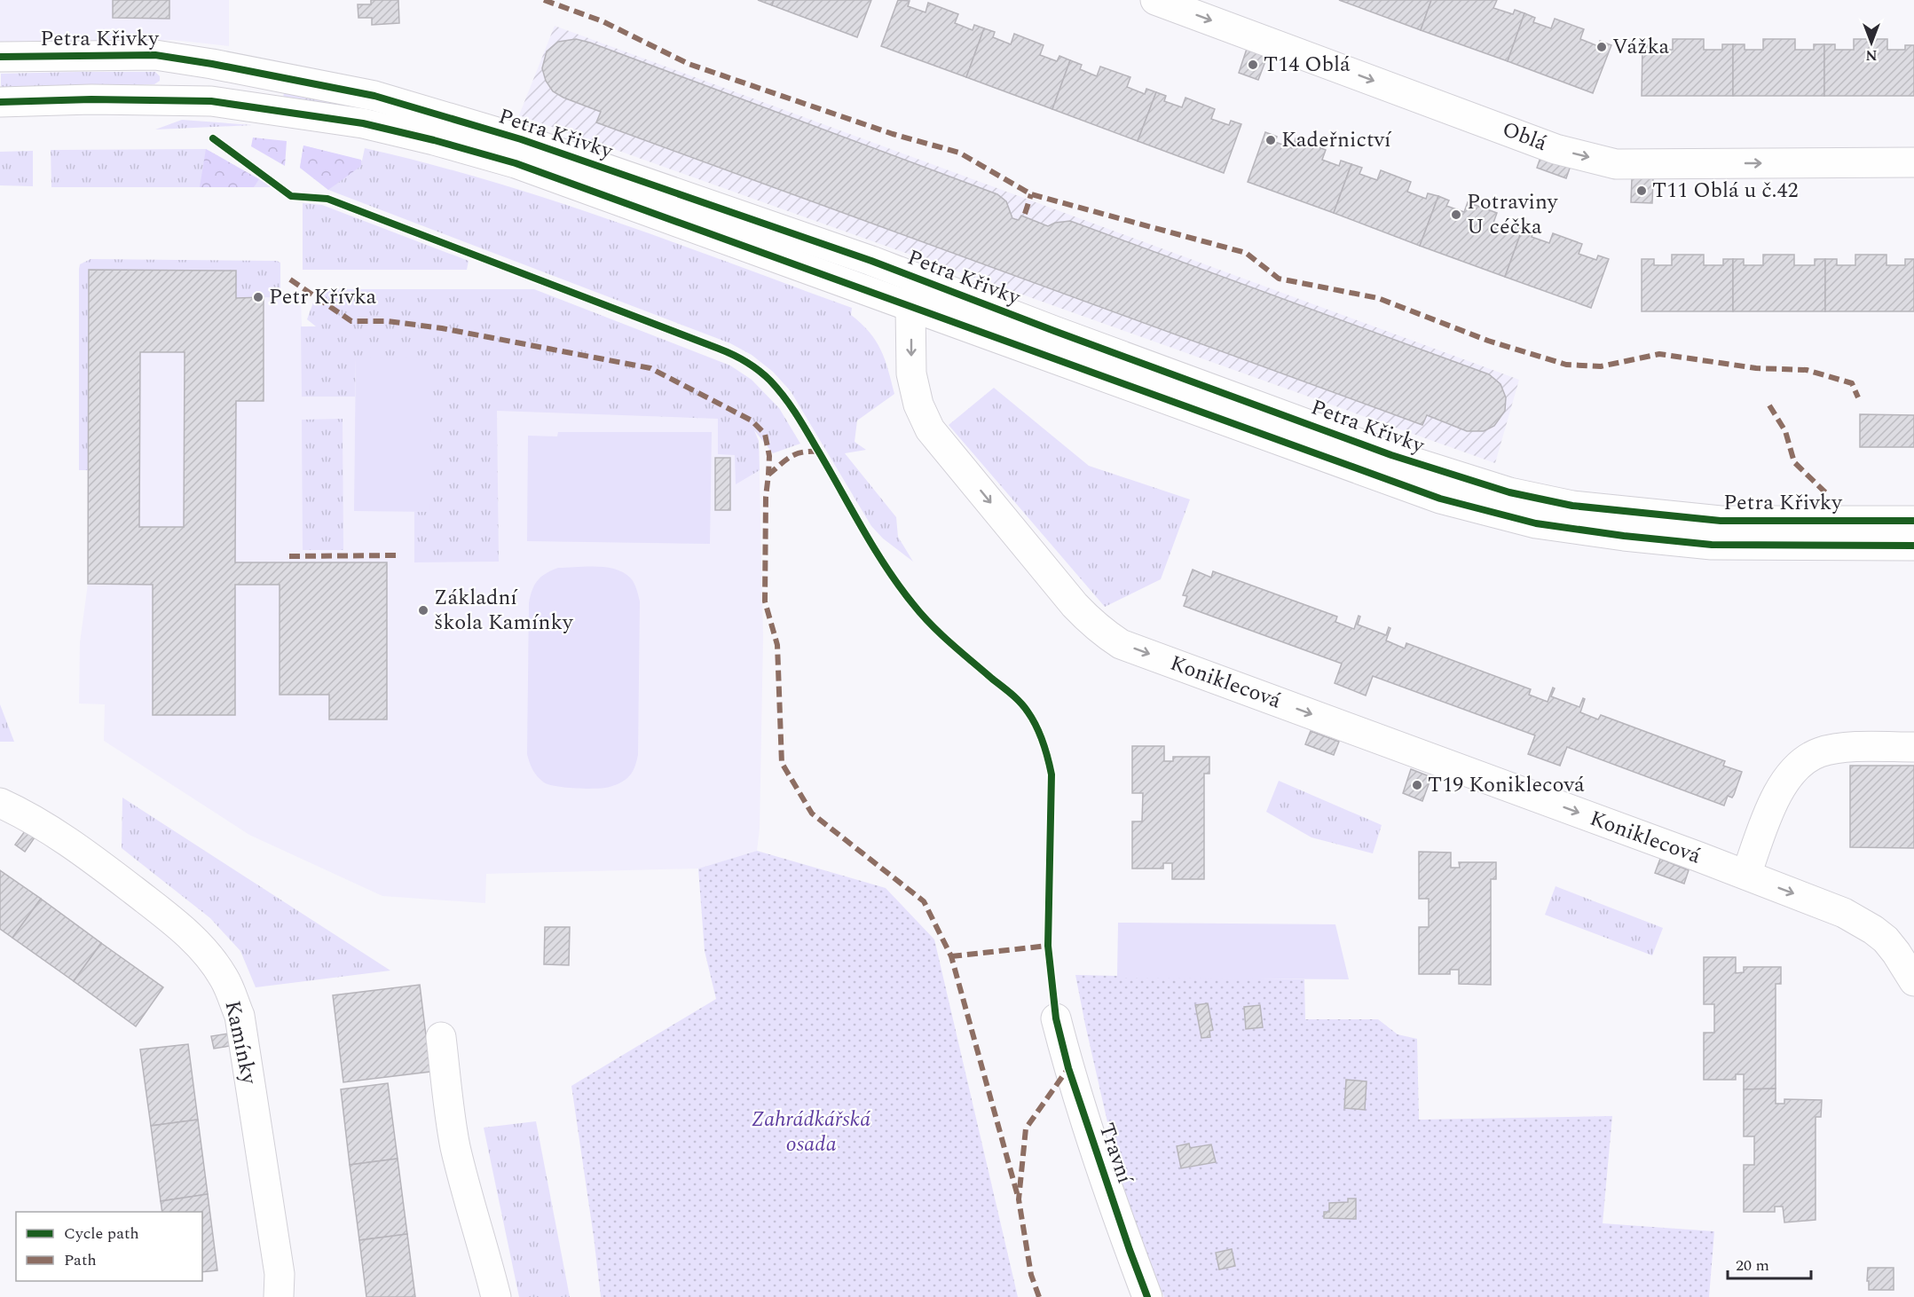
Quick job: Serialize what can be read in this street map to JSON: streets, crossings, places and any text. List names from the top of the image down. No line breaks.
{"streets":{"street":["Petra Křivky","Oblá","Koniklecová","Kamínky","Travní"]},"crossings":[["Petra Křivky","Koniklecová"]],"one_way":["Oblá","Koniklecová"],"parks":["Zahrádkářská osada"],"places":["Vážka","T14 Oblá","Kadeřnictví","T11 Oblá u č.42","Potraviny U céčka","Petr Křívka","Základní škola Kamínky","T19 Koniklecová"],"legend":["Cycle path","Path"],"scale_bar":"20 m","north":"bottom"}
